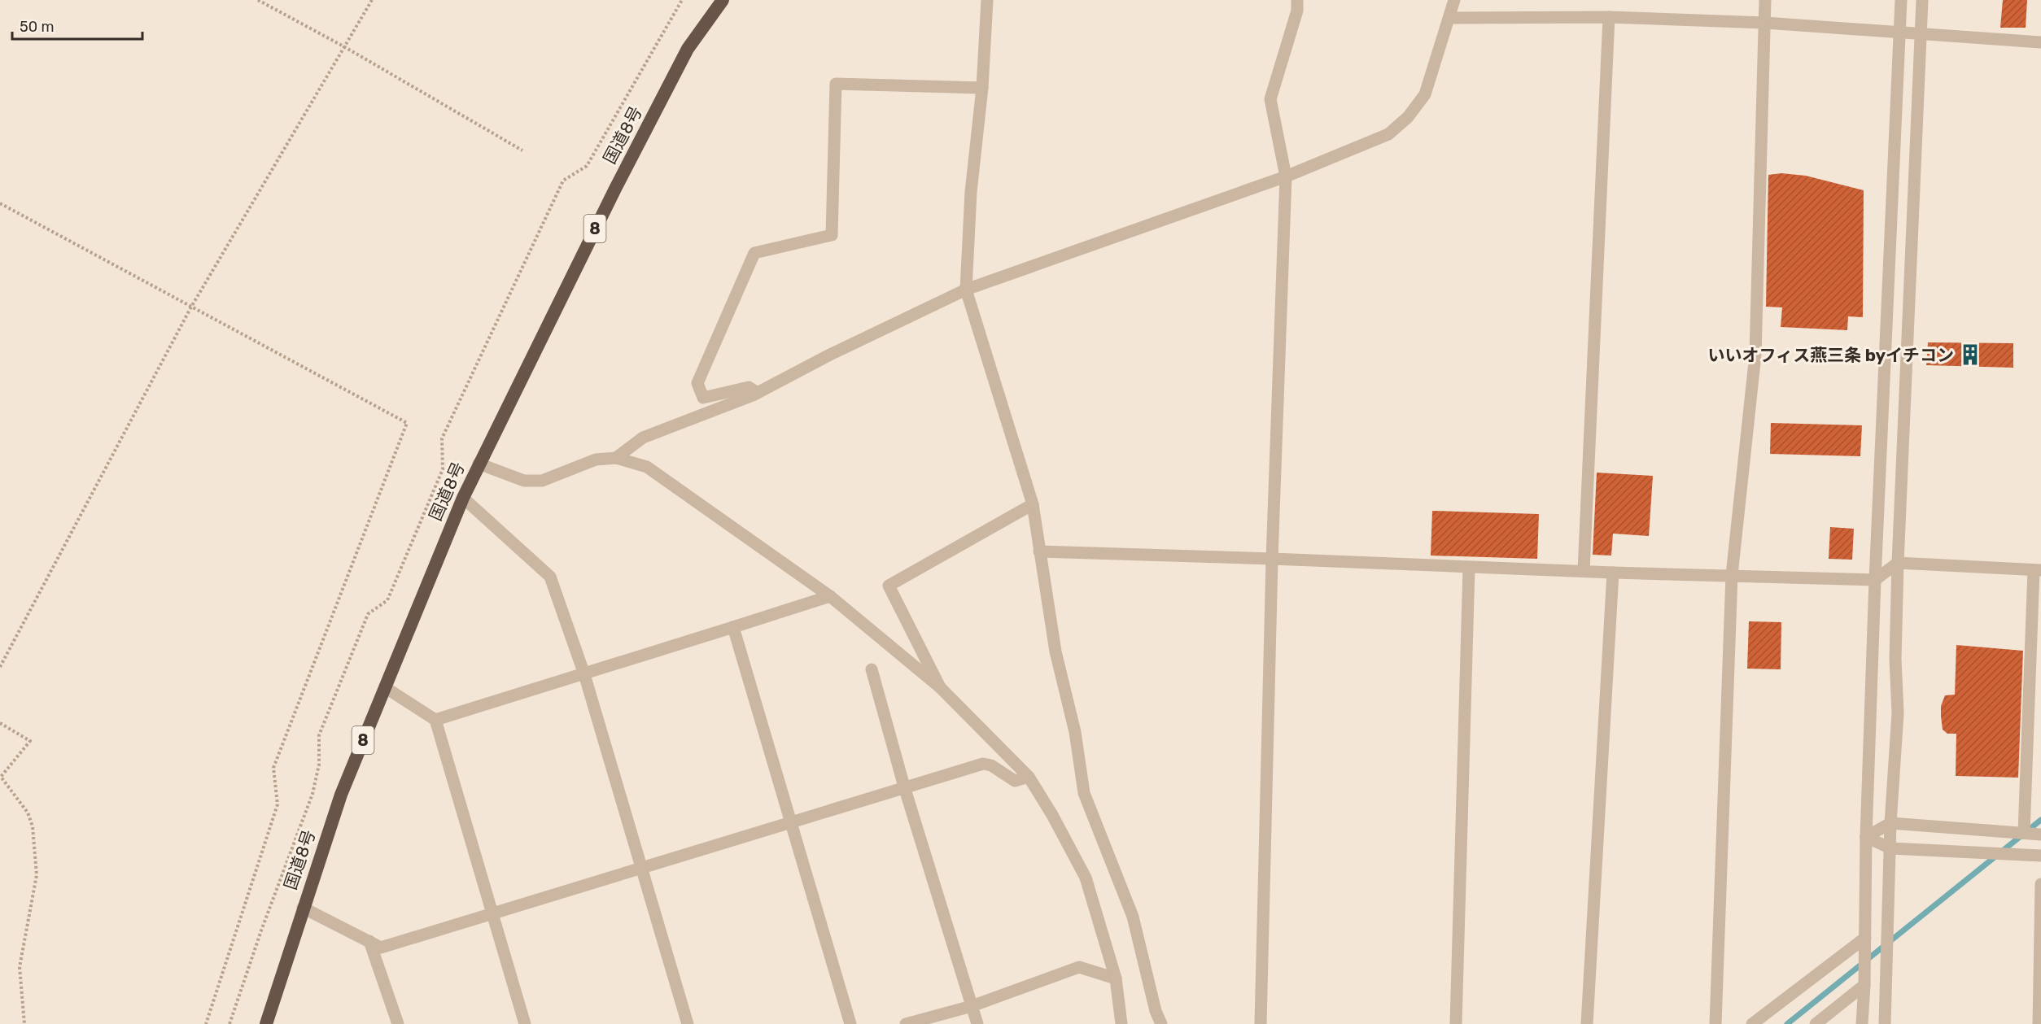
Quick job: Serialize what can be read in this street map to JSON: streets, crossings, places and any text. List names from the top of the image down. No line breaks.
{"streets":{"highway":["国道8号","8"]},"places":{"building":["いいオフィス燕三条 byイチコン"]},"scale_bar":"50 m"}
